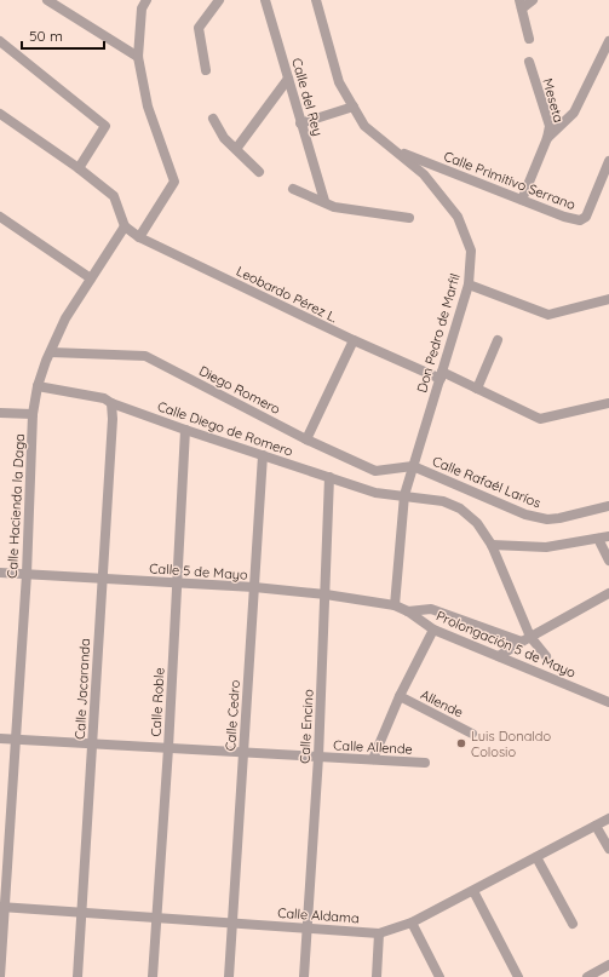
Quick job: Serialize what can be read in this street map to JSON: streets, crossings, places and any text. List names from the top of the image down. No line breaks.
{"streets":{"street":["Calle del Rey","Meseta","Calle Primitivo Serrano","Leobardo Pérez L.","Don Pedro de Marfil","Diego Romero","Calle Diego de Romero","Calle Rafaél Laríos","Calle Hacienda la Daga","Calle 5 de Mayo","Prolongación 5 de Mayo","Calle Jacaranda","Calle Roble","Allende","Calle Cedro","Calle Encino","Calle Allende","Calle Aldama"]},"crossings":[["Meseta","Calle Primitivo Serrano"],["Calle Primitivo Serrano","Don Pedro de Marfil"],["Leobardo Pérez L.","Don Pedro de Marfil"],["Leobardo Pérez L.","Calle Hacienda la Daga"],["Don Pedro de Marfil","Diego Romero"],["Don Pedro de Marfil","Calle Diego de Romero"],["Don Pedro de Marfil","Calle Rafaél Laríos"],["Don Pedro de Marfil","Calle 5 de Mayo"],["Don Pedro de Marfil","Prolongación 5 de Mayo"],["Diego Romero","Calle Rafaél Laríos"],["Diego Romero","Calle Hacienda la Daga"],["Calle Diego de Romero","Calle Hacienda la Daga"],["Calle Diego de Romero","Calle Jacaranda"],["Calle Diego de Romero","Calle Roble"],["Calle Diego de Romero","Calle Cedro"],["Calle Diego de Romero","Calle Encino"],["Calle Hacienda la Daga","Calle 5 de Mayo"],["Calle Hacienda la Daga","Calle Allende"],["Calle Hacienda la Daga","Calle Aldama"],["Calle 5 de Mayo","Prolongación 5 de Mayo"],["Calle 5 de Mayo","Calle Jacaranda"],["Calle 5 de Mayo","Calle Roble"],["Calle 5 de Mayo","Calle Cedro"],["Calle 5 de Mayo","Calle Encino"],["Calle Jacaranda","Calle Allende"],["Calle Jacaranda","Calle Aldama"],["Calle Roble","Calle Allende"],["Calle Roble","Calle Aldama"],["Calle Cedro","Calle Allende"],["Calle Cedro","Calle Aldama"],["Calle Encino","Calle Allende"],["Calle Encino","Calle Aldama"]],"places":["Luis Donaldo Colosio"],"scale_bar":"50 m"}
